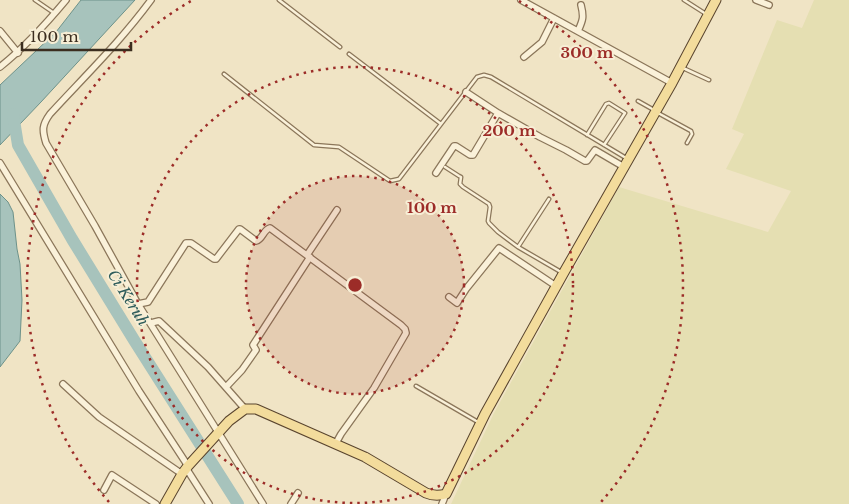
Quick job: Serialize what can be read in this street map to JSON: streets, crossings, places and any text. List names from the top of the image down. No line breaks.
{"water":["Ci Keruh"],"scale_bar":"100 m","rings":["300 m","200 m","100 m"]}
